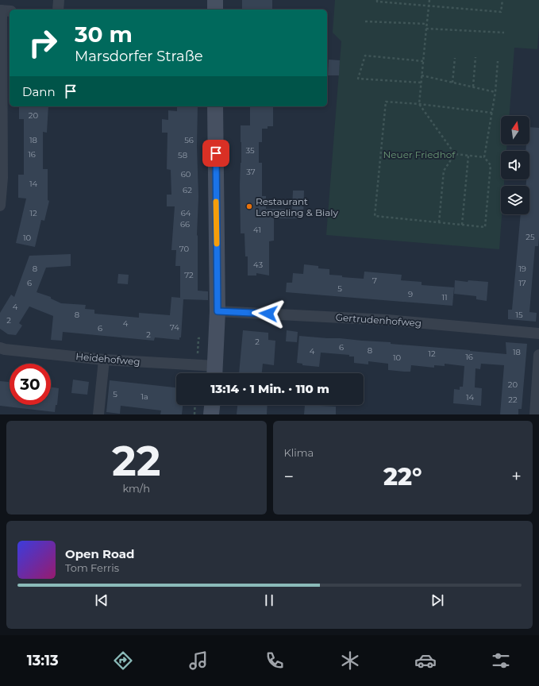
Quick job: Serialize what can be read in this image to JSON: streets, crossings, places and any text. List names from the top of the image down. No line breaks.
{"streets":{"street":["Gertrudenhofweg","Heidehofweg"]},"parks":["Neuer Friedhof"],"places":["Restaurant Lengeling & Bialy"],"house_numbers":["20","18","56","35","16","58","37","60","14","62","12","64","66","41","25","10","70","43","8","19","72","7","6","17","5","9","11","4","8","15","2","4","74","6","2","2","6","8","4","18","12","16","10","20","5","1a","14","22"],"north":"top","page":{"turn":["30 m","Marsdorfer Straße"],"then":"Dann","limit":"30","trip":"13:14 · 1 Min. · 110 m","tile":[["22","km/h"],"Klima"],"heat":["−","22°","+"],"song":["Open Road","Tom Ferris"],"tabs":"13:13"}}
